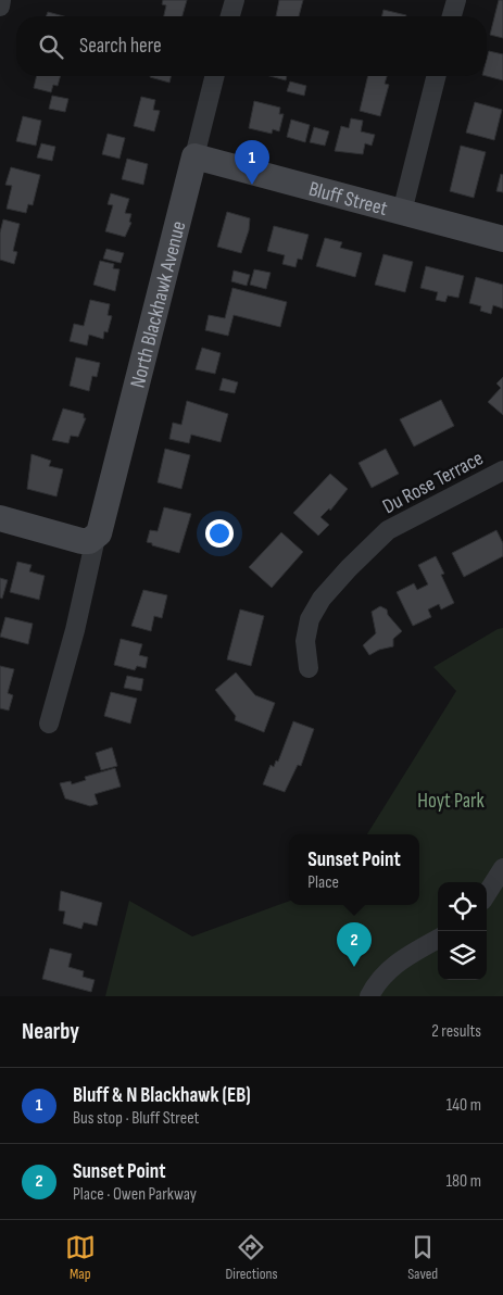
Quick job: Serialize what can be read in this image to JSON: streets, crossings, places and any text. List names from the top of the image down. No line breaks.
{"streets":{"street":["Bluff Street","North Blackhawk Avenue","Du Rose Terrace"]},"crossings":[["Bluff Street","North Blackhawk Avenue"]],"parks":["Hoyt Park"],"page":{"search":"Search here","pins":["1","2"],"popup":["Sunset Point","Place"],"heading":["Nearby","2 results"],"list":[{"mark":"1","name":"Bluff & N Blackhawk (EB)","note":"Bus stop · Bluff Street","value":"140 m"},{"mark":"2","name":"Sunset Point","note":"Place · Owen Parkway","value":"180 m"}],"nav":["Map","Directions","Saved"]}}
